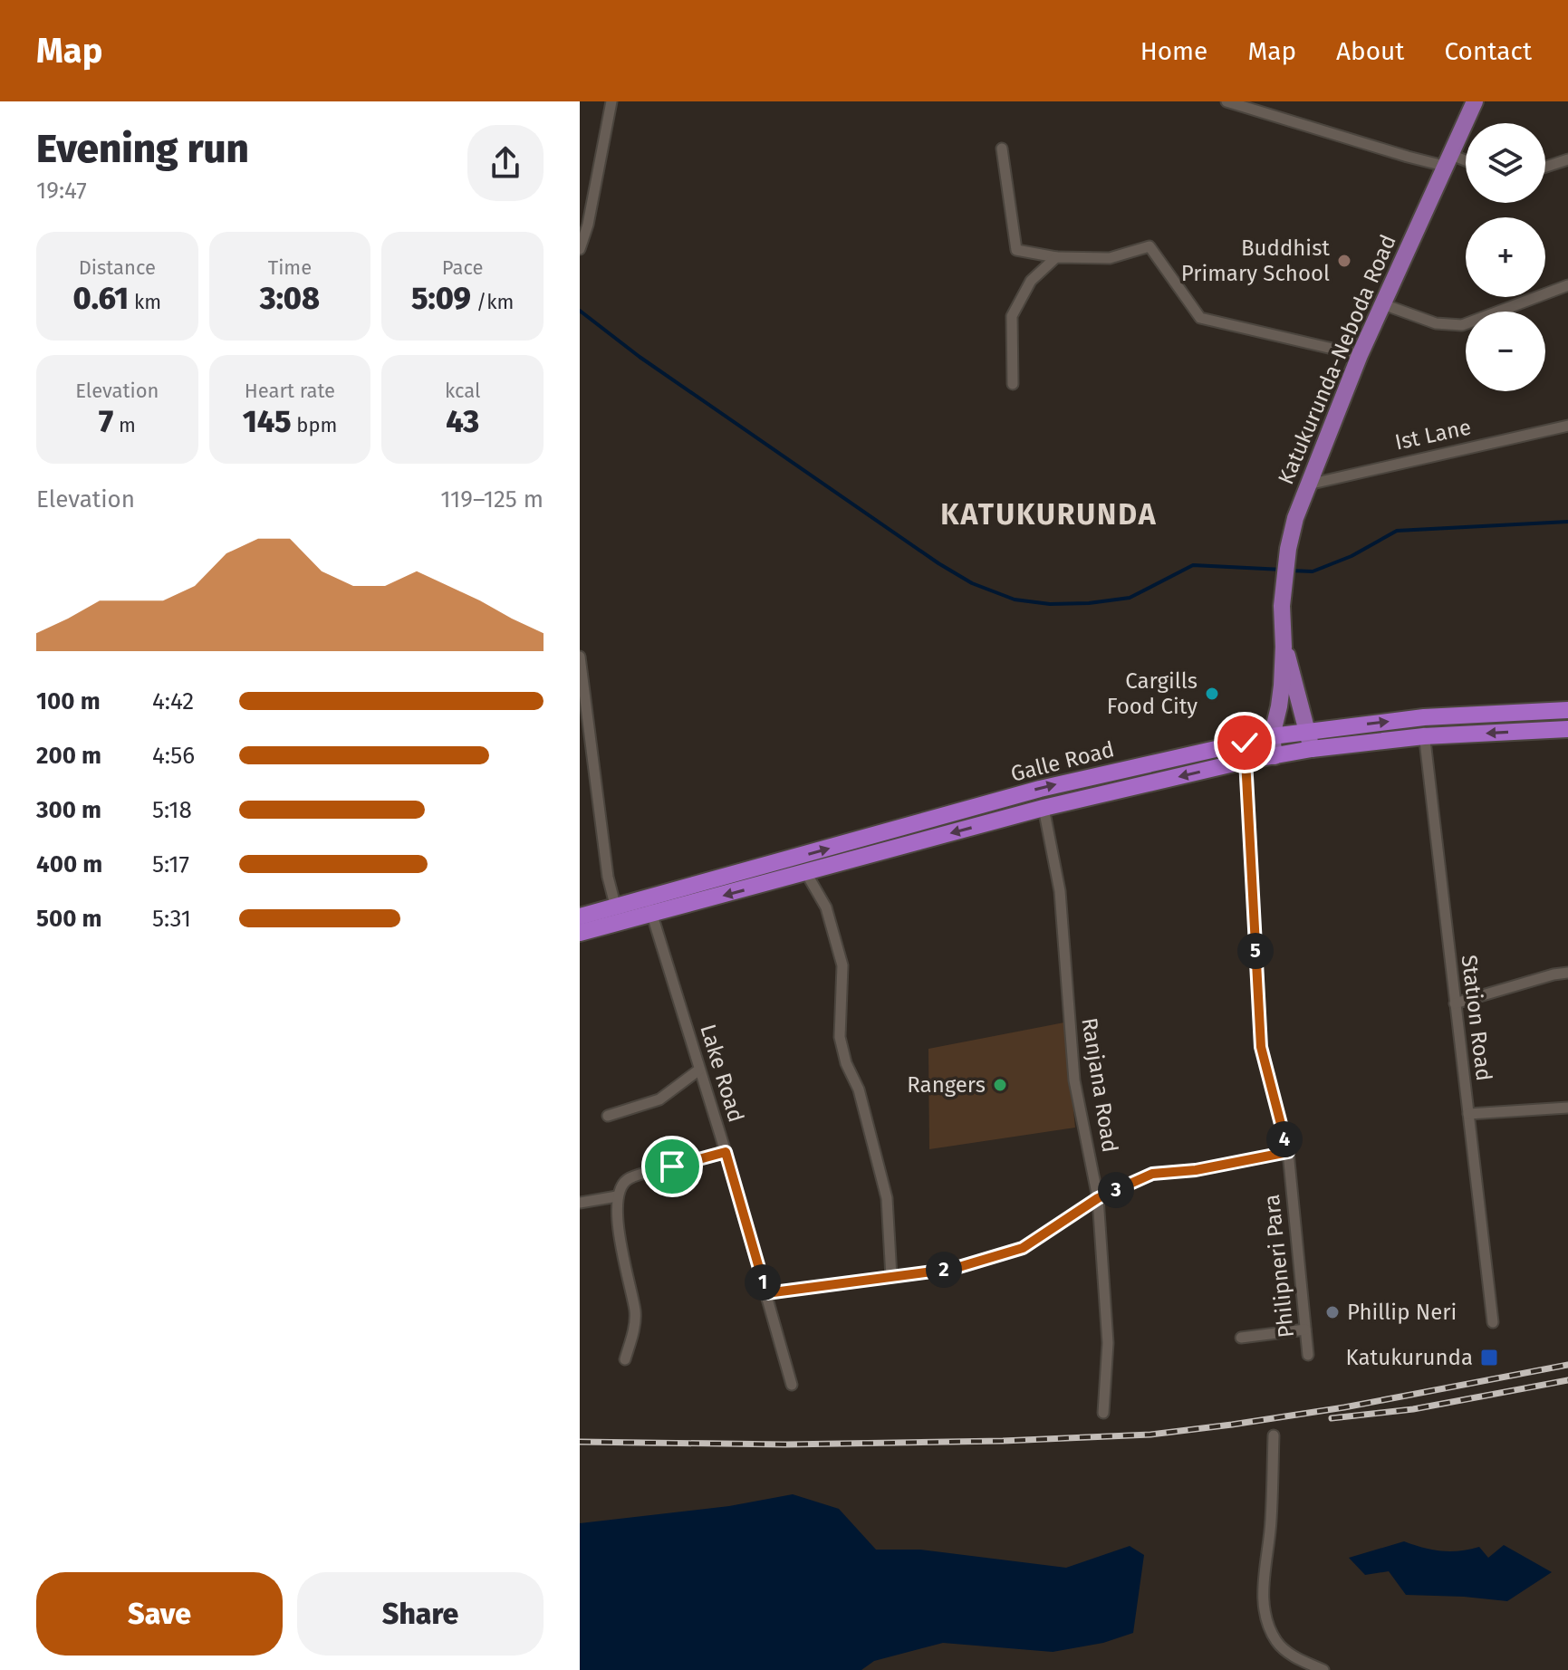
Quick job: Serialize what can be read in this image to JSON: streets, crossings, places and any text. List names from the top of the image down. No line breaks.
{"streets":{"highway":["Galle Road"],"main road":["Katukurunda-Neboda Road"],"street":["Ist Lane","Station Road","Lake Road","Ranjana Road","Philipneri Para"]},"crossings":[["Katukurunda-Neboda Road","Ist Lane"],["Katukurunda-Neboda Road","Galle Road"],["Galle Road","Station Road"],["Galle Road","Lake Road"],["Galle Road","Ranjana Road"],["Galle Road","Philipneri Para"]],"districts":["KATUKURUNDA"],"places":{"other":["Buddhist Primary School","Cargills Food City","Rangers","Phillip Neri"],"transit":["Katukurunda"]},"page":{"header":"Map","nav":["Home","Map","About","Contact"],"heading":["Evening run","19:47"],"map_buttons":["+","−"],"stats":[["Distance","0.61 km"],["Time","3:08"],["Pace","5:09 /km"],["Elevation","7 m"],["Heart rate","145 bpm"],["kcal","43"]],"chart":["Elevation","119–125 m"],"list":[{"name":"100 m","note":"4:42"},{"name":"200 m","note":"4:56"},{"name":"300 m","note":"5:18"},{"name":"400 m","note":"5:17"},{"name":"500 m","note":"5:31"}],"pins":["5","4","3","2","1"],"buttons":["Save","Share"]}}
